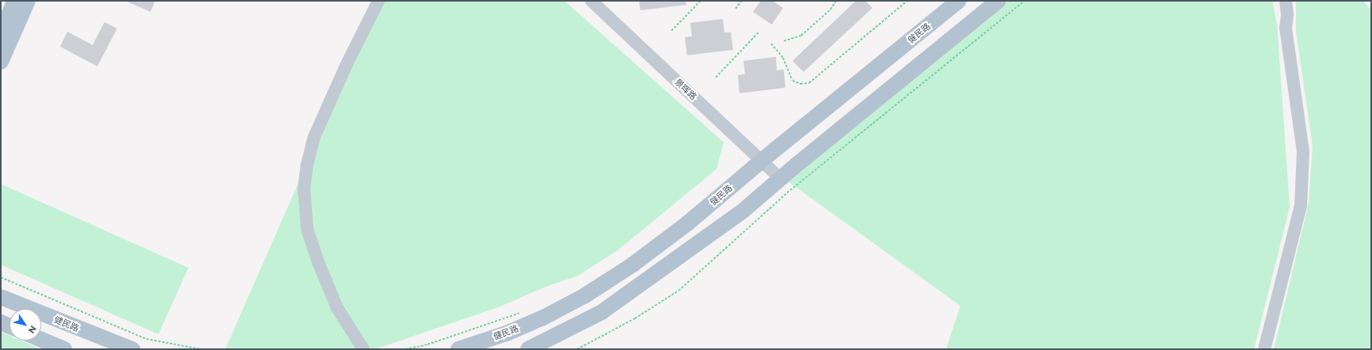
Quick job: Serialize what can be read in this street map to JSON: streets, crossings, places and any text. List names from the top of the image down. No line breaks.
{"streets":{"main road":["健民路"],"street":["景晖路"]},"crossings":[["健民路","景晖路"]],"north":"bottom right"}
